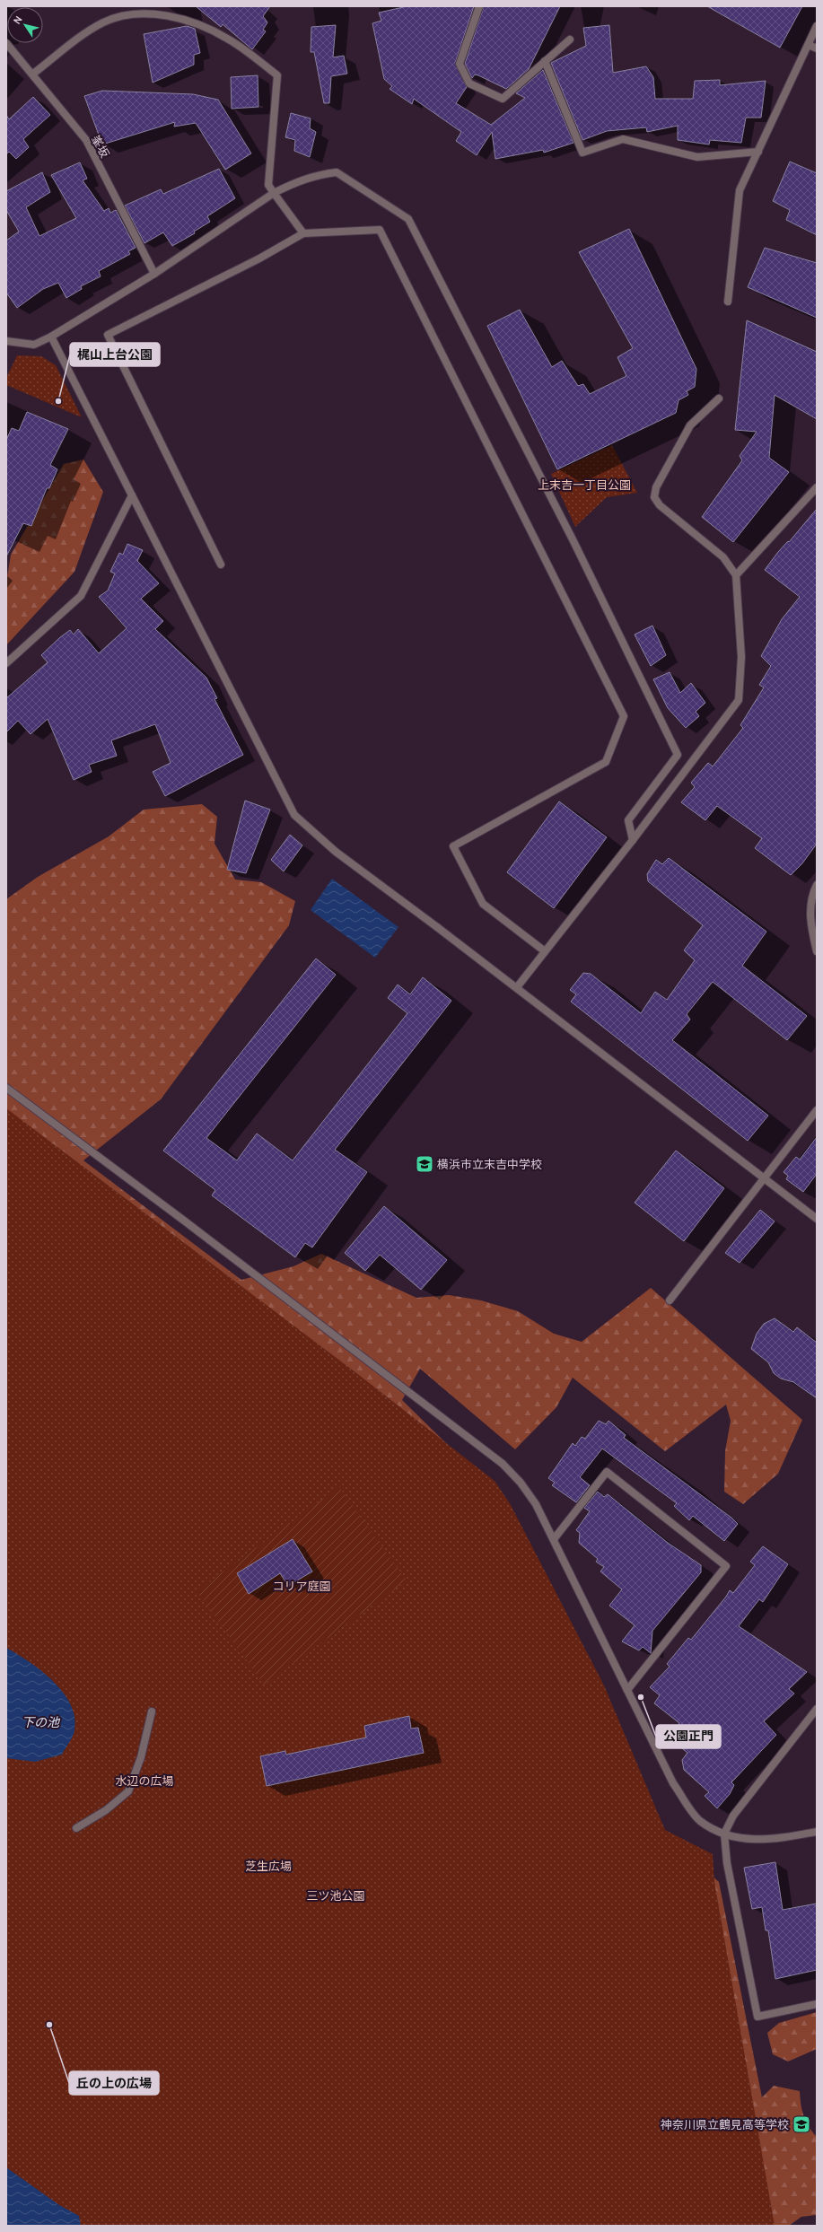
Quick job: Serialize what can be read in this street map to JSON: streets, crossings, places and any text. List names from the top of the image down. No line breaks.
{"streets":{"street":["峯坂"]},"water":["下の池"],"parks":["上末吉一丁目公園","コリア庭園","水辺の広場","芝生広場","三ツ池公園"],"places":{"other":["梶山上台公園","公園正門","丘の上の広場"],"school or university":["横浜市立末吉中学校","神奈川県立鶴見高等学校"]},"north":"top left"}
